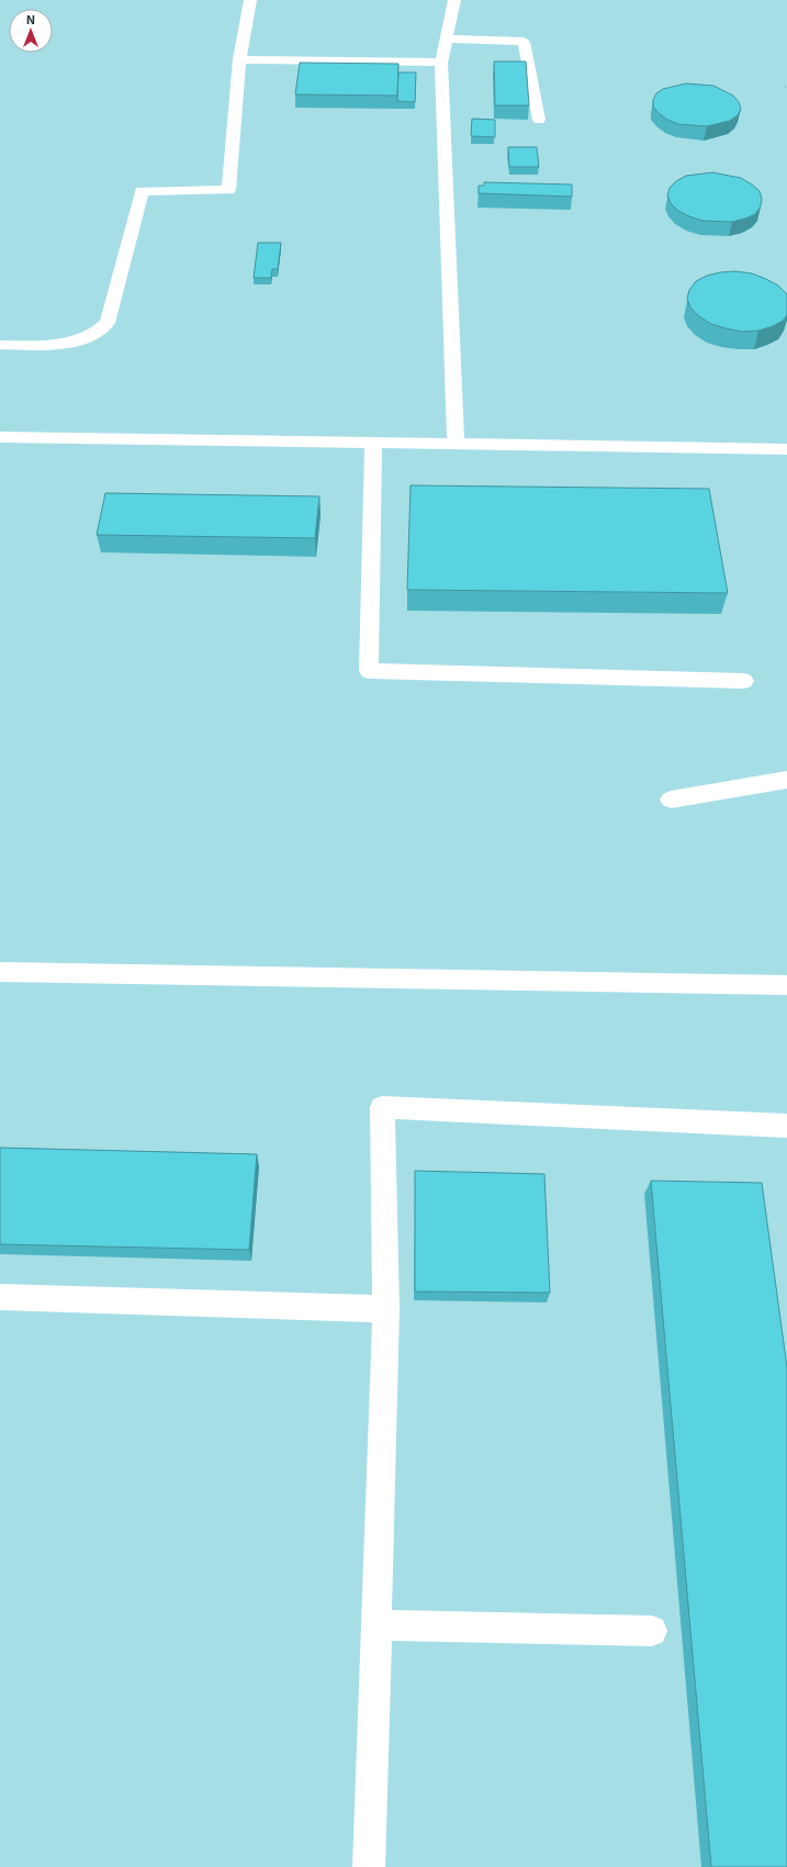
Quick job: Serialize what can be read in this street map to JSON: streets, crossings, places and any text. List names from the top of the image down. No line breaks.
{"north":"top"}
